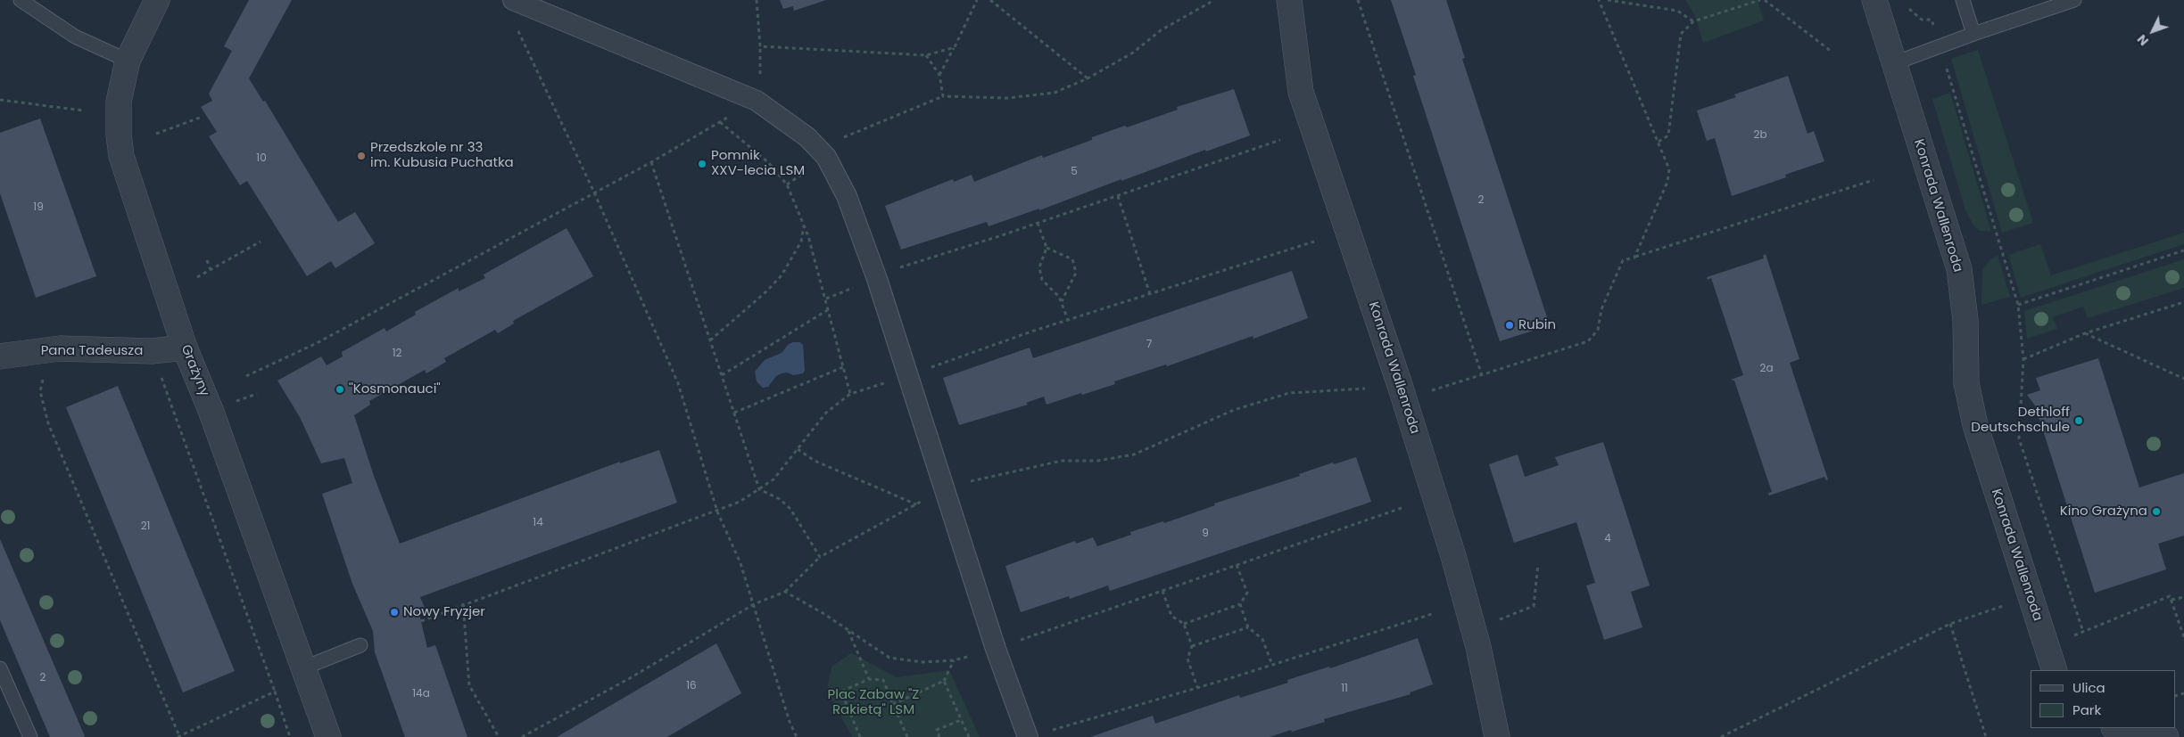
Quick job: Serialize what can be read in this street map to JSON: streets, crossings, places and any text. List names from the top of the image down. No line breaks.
{"streets":{"street":["Konrada Wallenroda","Pana Tadeusza","Grażyny"]},"crossings":[["Pana Tadeusza","Grażyny"]],"parks":["Plac Zabaw \"Z Rakietą\" LSM"],"places":["Przedszkole nr 33 im. Kubusia Puchatka","Pomnik XXV-lecia LSM","Rubin","''Kosmonauci\"","Dethloff Deutschschule","Kino Grażyna","Nowy Fryzjer"],"house_numbers":["2b","10","5","2","19","7","12","2a","14","21","9","4","2","16","11","14a"],"legend":["Ulica","Park"],"north":"bottom left"}
